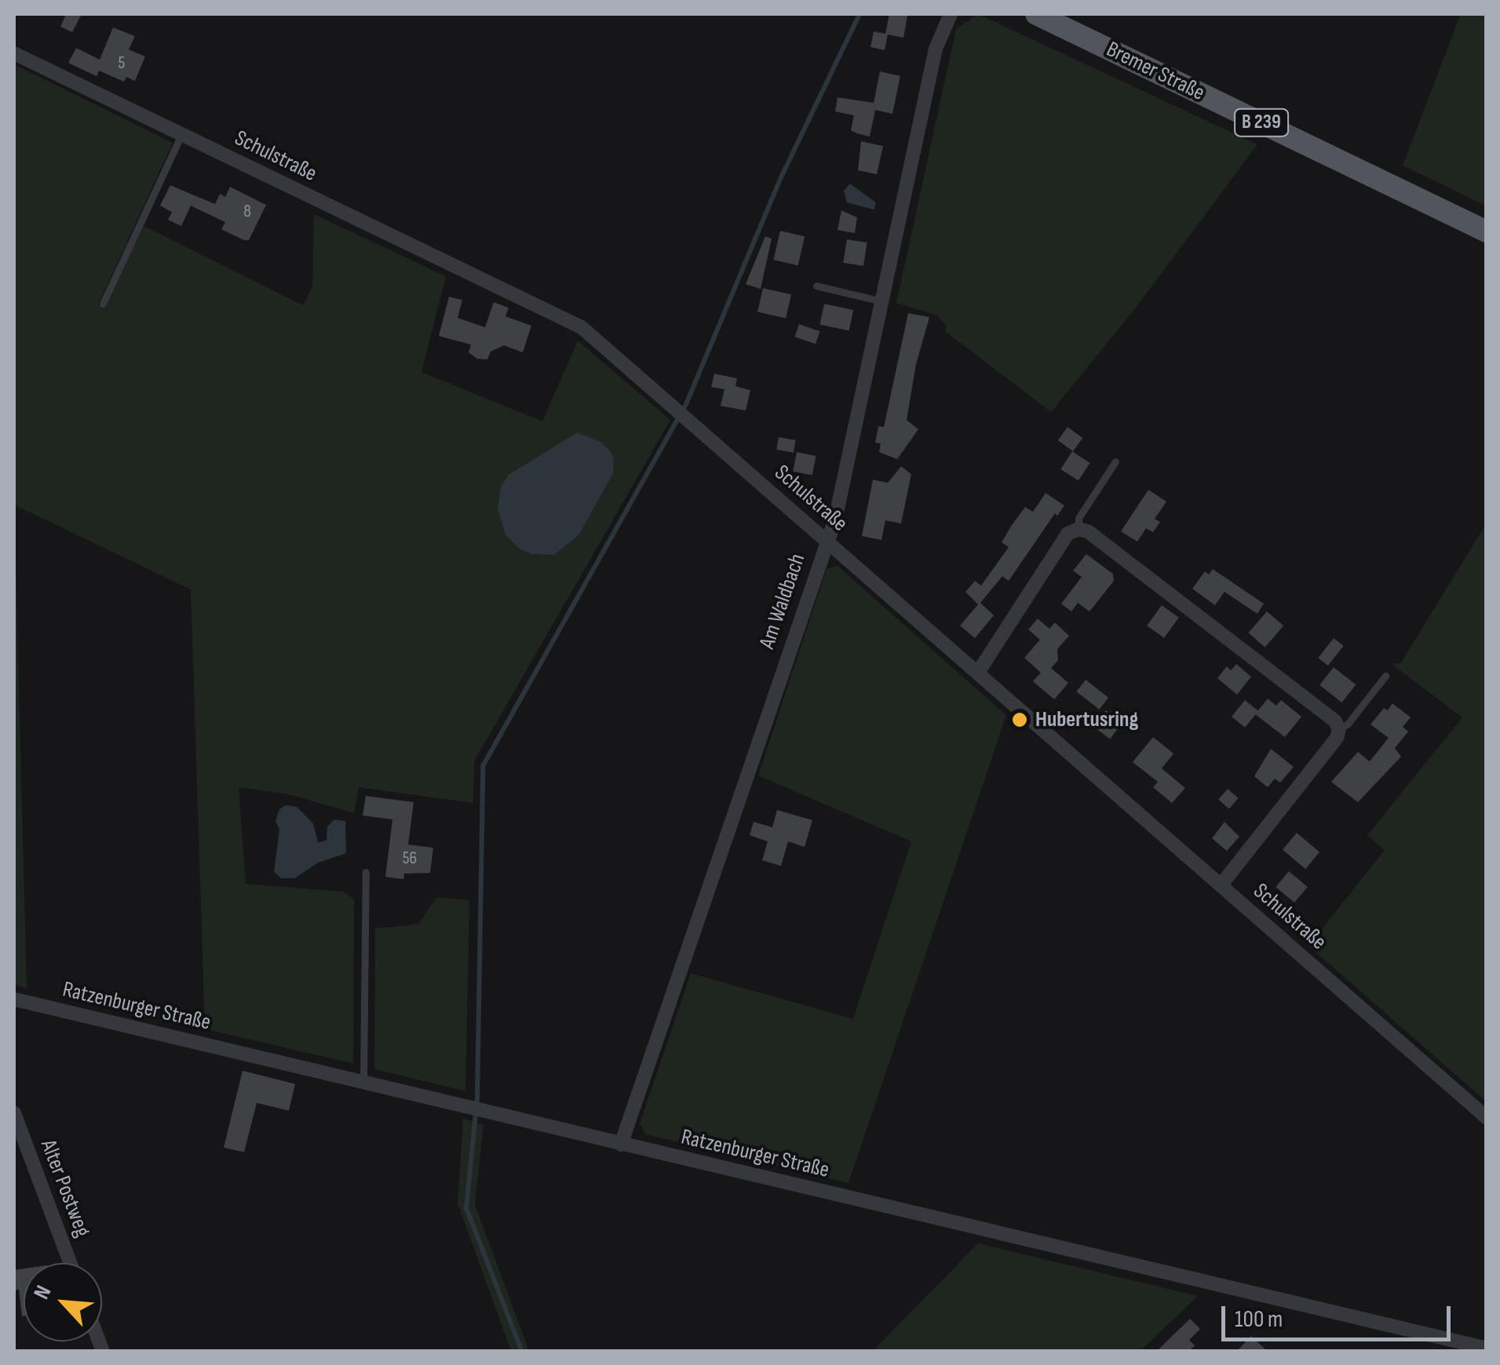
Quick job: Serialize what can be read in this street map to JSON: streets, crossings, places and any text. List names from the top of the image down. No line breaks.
{"streets":{"main road":["Bremer Straße","B 239"],"street":["Schulstraße","Am Waldbach","Ratzenburger Straße","Alter Postweg"]},"crossings":[["Schulstraße","Am Waldbach"],["Am Waldbach","Ratzenburger Straße"]],"places":["Hubertusring"],"house_numbers":["5","8","56"],"scale_bar":"100 m","north":"top left"}
